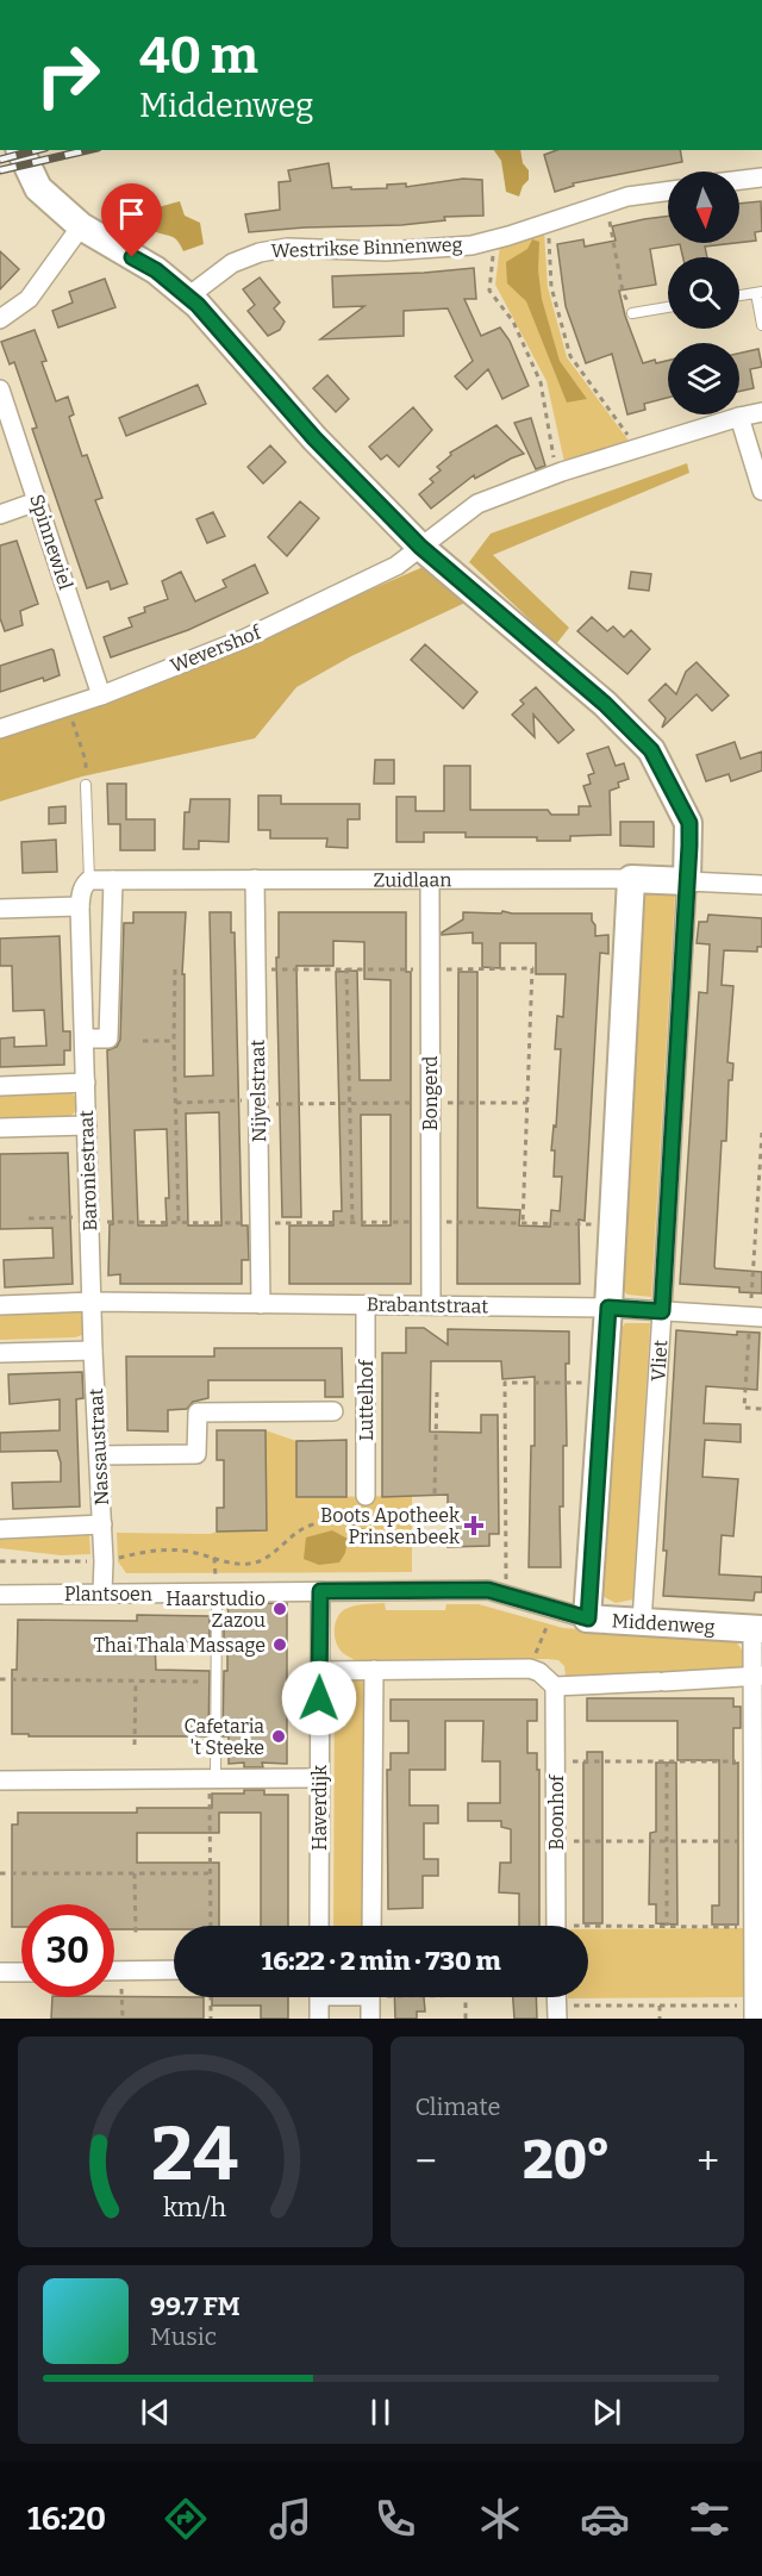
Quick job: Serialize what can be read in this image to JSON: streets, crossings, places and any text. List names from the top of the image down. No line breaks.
{"streets":{"street":["Westrikse Binnenweg","Spinnewiel","Wevershof","Zuidlaan","Nijvelstraat","Bongerd","Baroniestraat","Brabantstraat","Vliet","Luttelhof","Nassaustraat","Plantsoen","Middenweg","Haverdijk","Boonhof"]},"crossings":[["Spinnewiel","Wevershof"],["Zuidlaan","Nijvelstraat"],["Zuidlaan","Bongerd"],["Zuidlaan","Vliet"],["Nijvelstraat","Brabantstraat"],["Bongerd","Brabantstraat"],["Baroniestraat","Brabantstraat"],["Baroniestraat","Nassaustraat"],["Brabantstraat","Vliet"],["Brabantstraat","Luttelhof"],["Brabantstraat","Nassaustraat"],["Vliet","Middenweg"],["Nassaustraat","Plantsoen"],["Plantsoen","Middenweg"],["Plantsoen","Haverdijk"],["Middenweg","Haverdijk"]],"places":{"health":["Boots Apotheek Prinsenbeek"],"other":["Haarstudio Zazou","Thai Thala Massage","Cafetaria 't Steeke"]},"north":"bottom","page":{"turn":["40 m","Middenweg"],"limit":"30","trip":"16:22 · 2 min · 730 m","tile":"Climate","heat":["−","20°","+"],"song":["99.7 FM","Music"],"tabs":"16:20","gauge":["24","km/h"]}}
